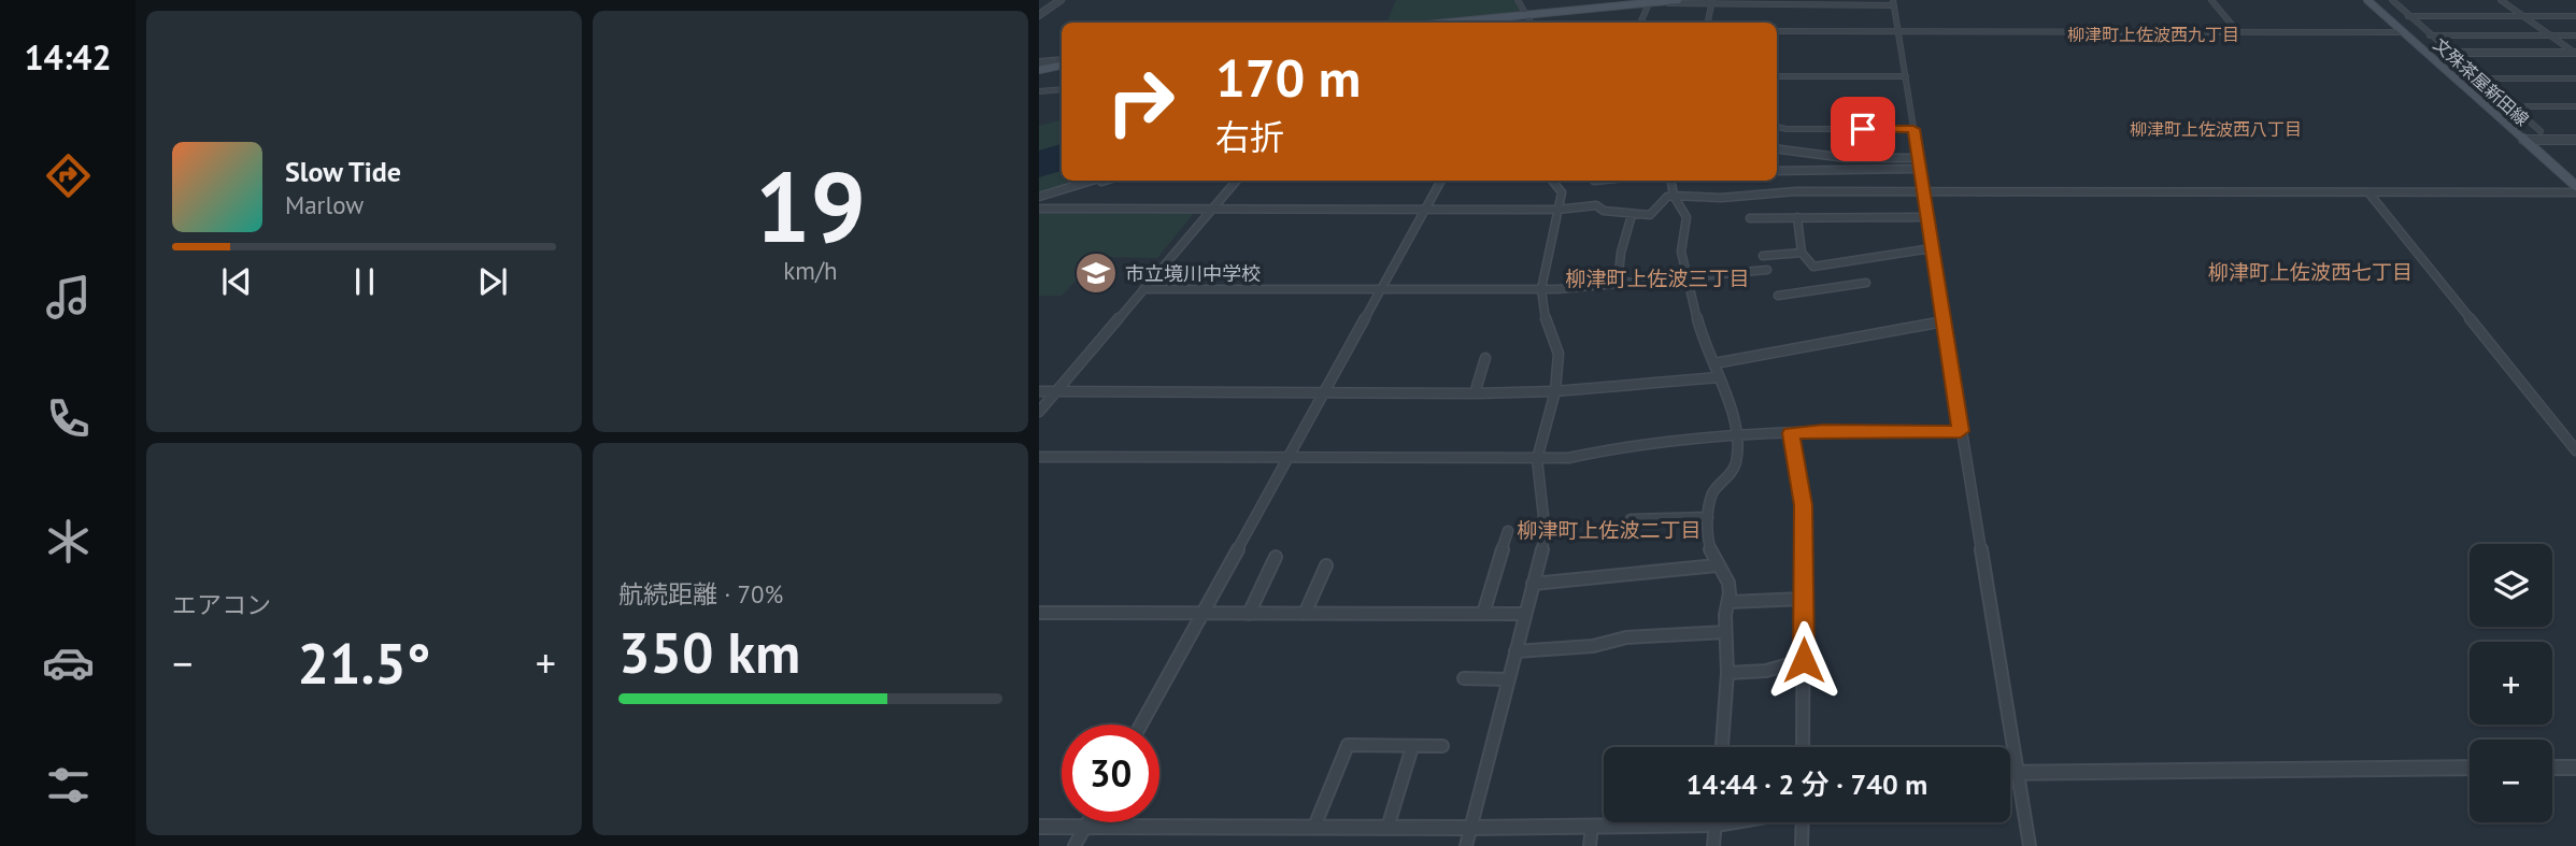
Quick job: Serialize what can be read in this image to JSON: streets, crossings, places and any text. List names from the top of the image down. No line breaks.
{"streets":{"main road":["文殊茶屋新田線"]},"districts":["柳津町上佐波西九丁目","柳津町上佐波西八丁目","柳津町上佐波西七丁目","柳津町上佐波三丁目","柳津町上佐波二丁目"],"places":{"school or university":["市立境川中学校"]},"page":{"tabs":"14:42","tile":[["19","km/h"],"エアコン",["航続距離 · 70%","350 km"]],"turn":["170 m","右折"],"song":["Slow Tide","Marlow"],"map_buttons":["+","−"],"heat":["−","21.5°","+"],"limit":"30","trip":"14:44 · 2 分 · 740 m"}}
